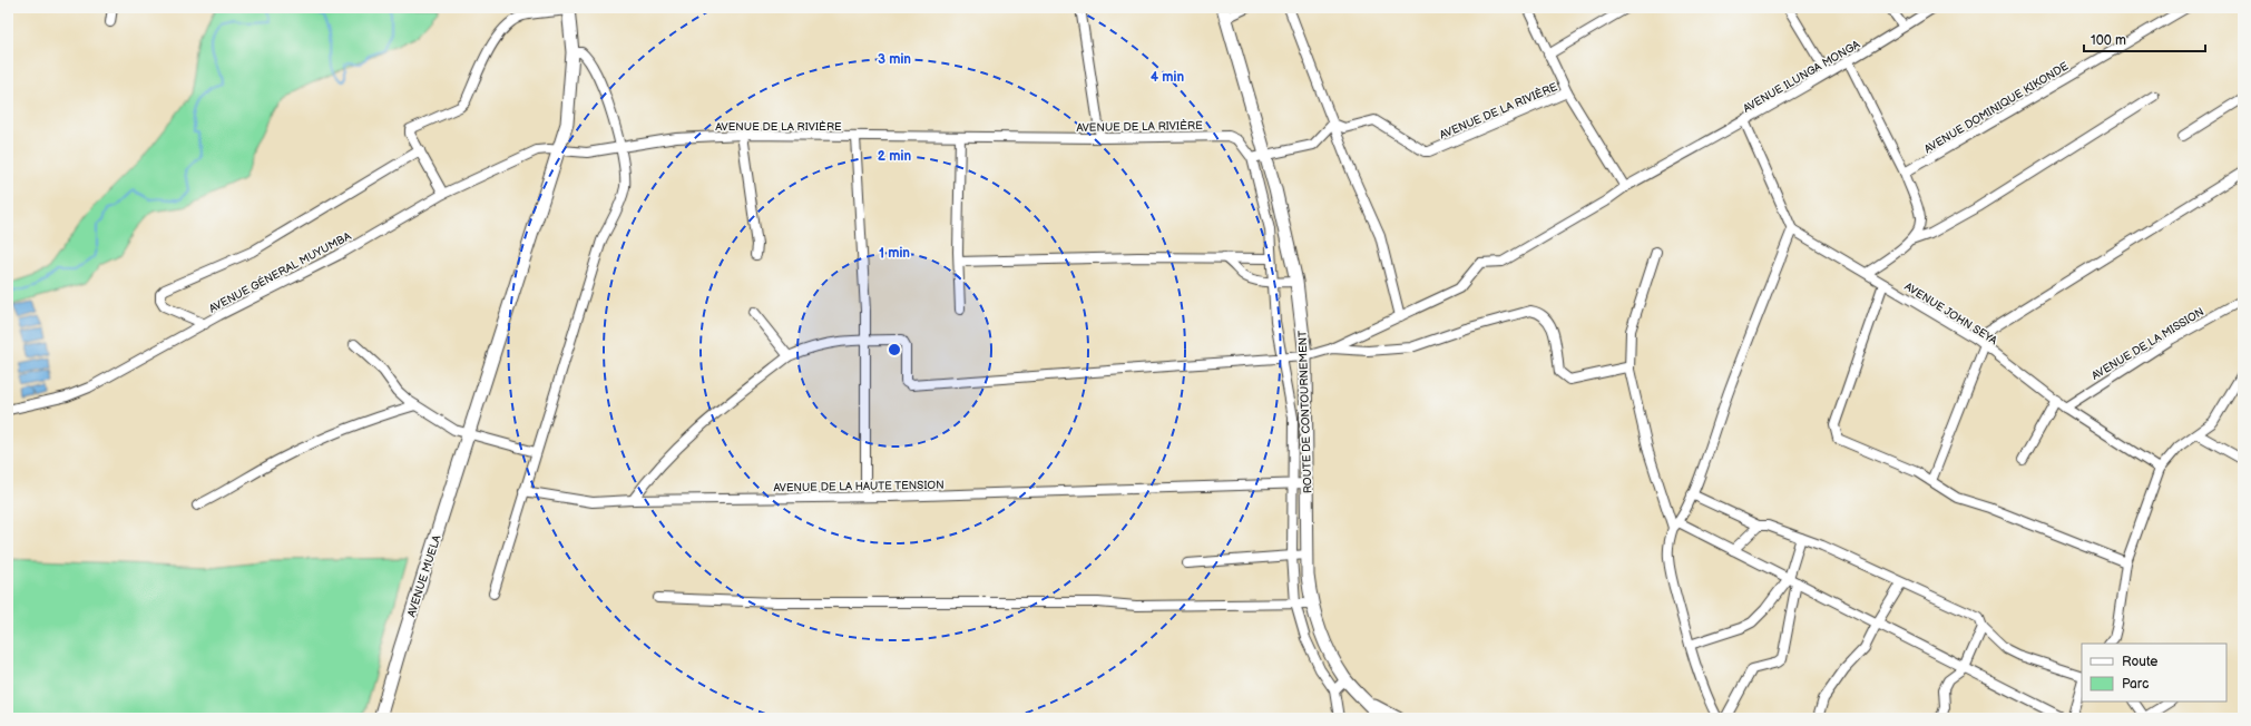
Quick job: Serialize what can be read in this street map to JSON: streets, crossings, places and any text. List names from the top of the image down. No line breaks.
{"streets":{"street":["AVENUE ILUNGA MONGA","AVENUE DOMINIQUE KIKONDE","AVENUE DE LA RIVIÈRE","AVENUE GÉNERAL MUYUMBA","AVENUE JOHN SEYA","AVENUE DE LA MISSION","ROUTE DE CONTOURNEMENT","AVENUE DE LA HAUTE TENSION","AVENUE MUELA"]},"crossings":[["AVENUE ILUNGA MONGA","AVENUE JOHN SEYA"],["AVENUE DE LA RIVIÈRE","AVENUE GÉNERAL MUYUMBA"],["AVENUE DE LA RIVIÈRE","AVENUE MUELA"],["AVENUE GÉNERAL MUYUMBA","AVENUE MUELA"],["AVENUE JOHN SEYA","AVENUE DE LA MISSION"],["ROUTE DE CONTOURNEMENT","AVENUE DE LA HAUTE TENSION"]],"legend":["Route","Parc"],"scale_bar":"100 m","rings":["3 min","4 min","2 min","1 min"]}
